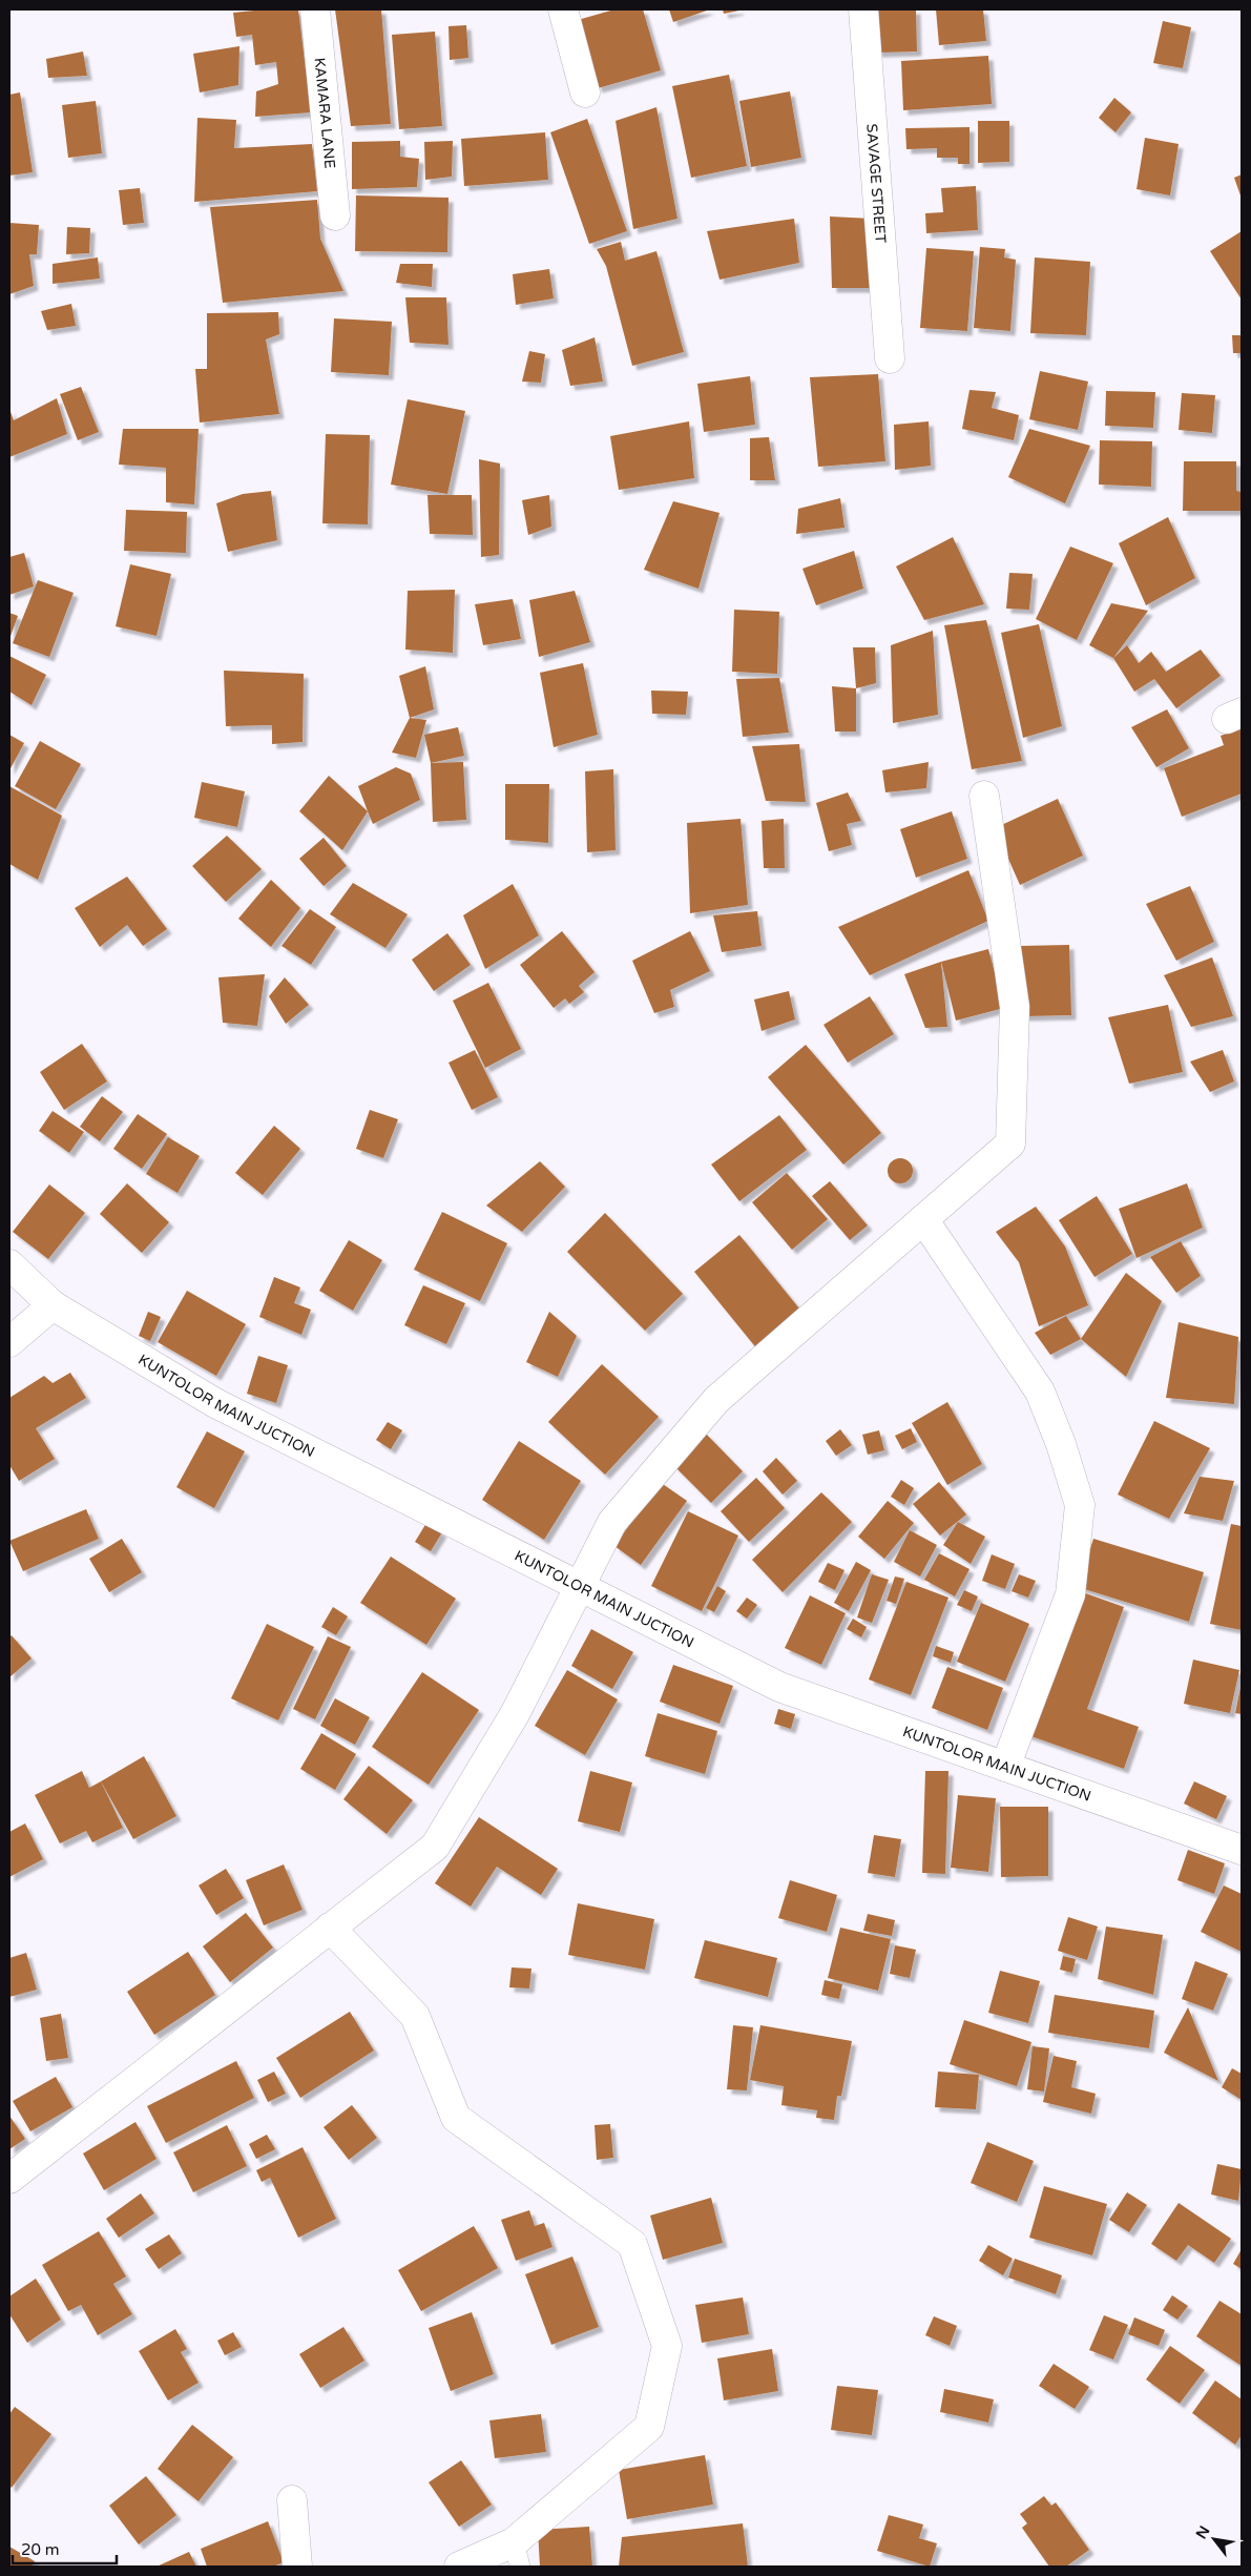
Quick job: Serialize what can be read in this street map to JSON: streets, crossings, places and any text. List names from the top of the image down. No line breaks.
{"streets":{"street":["KAMARA LANE","SAVAGE STREET","KUNTOLOR MAIN JUCTION"]},"scale_bar":"20 m","north":"top left"}
